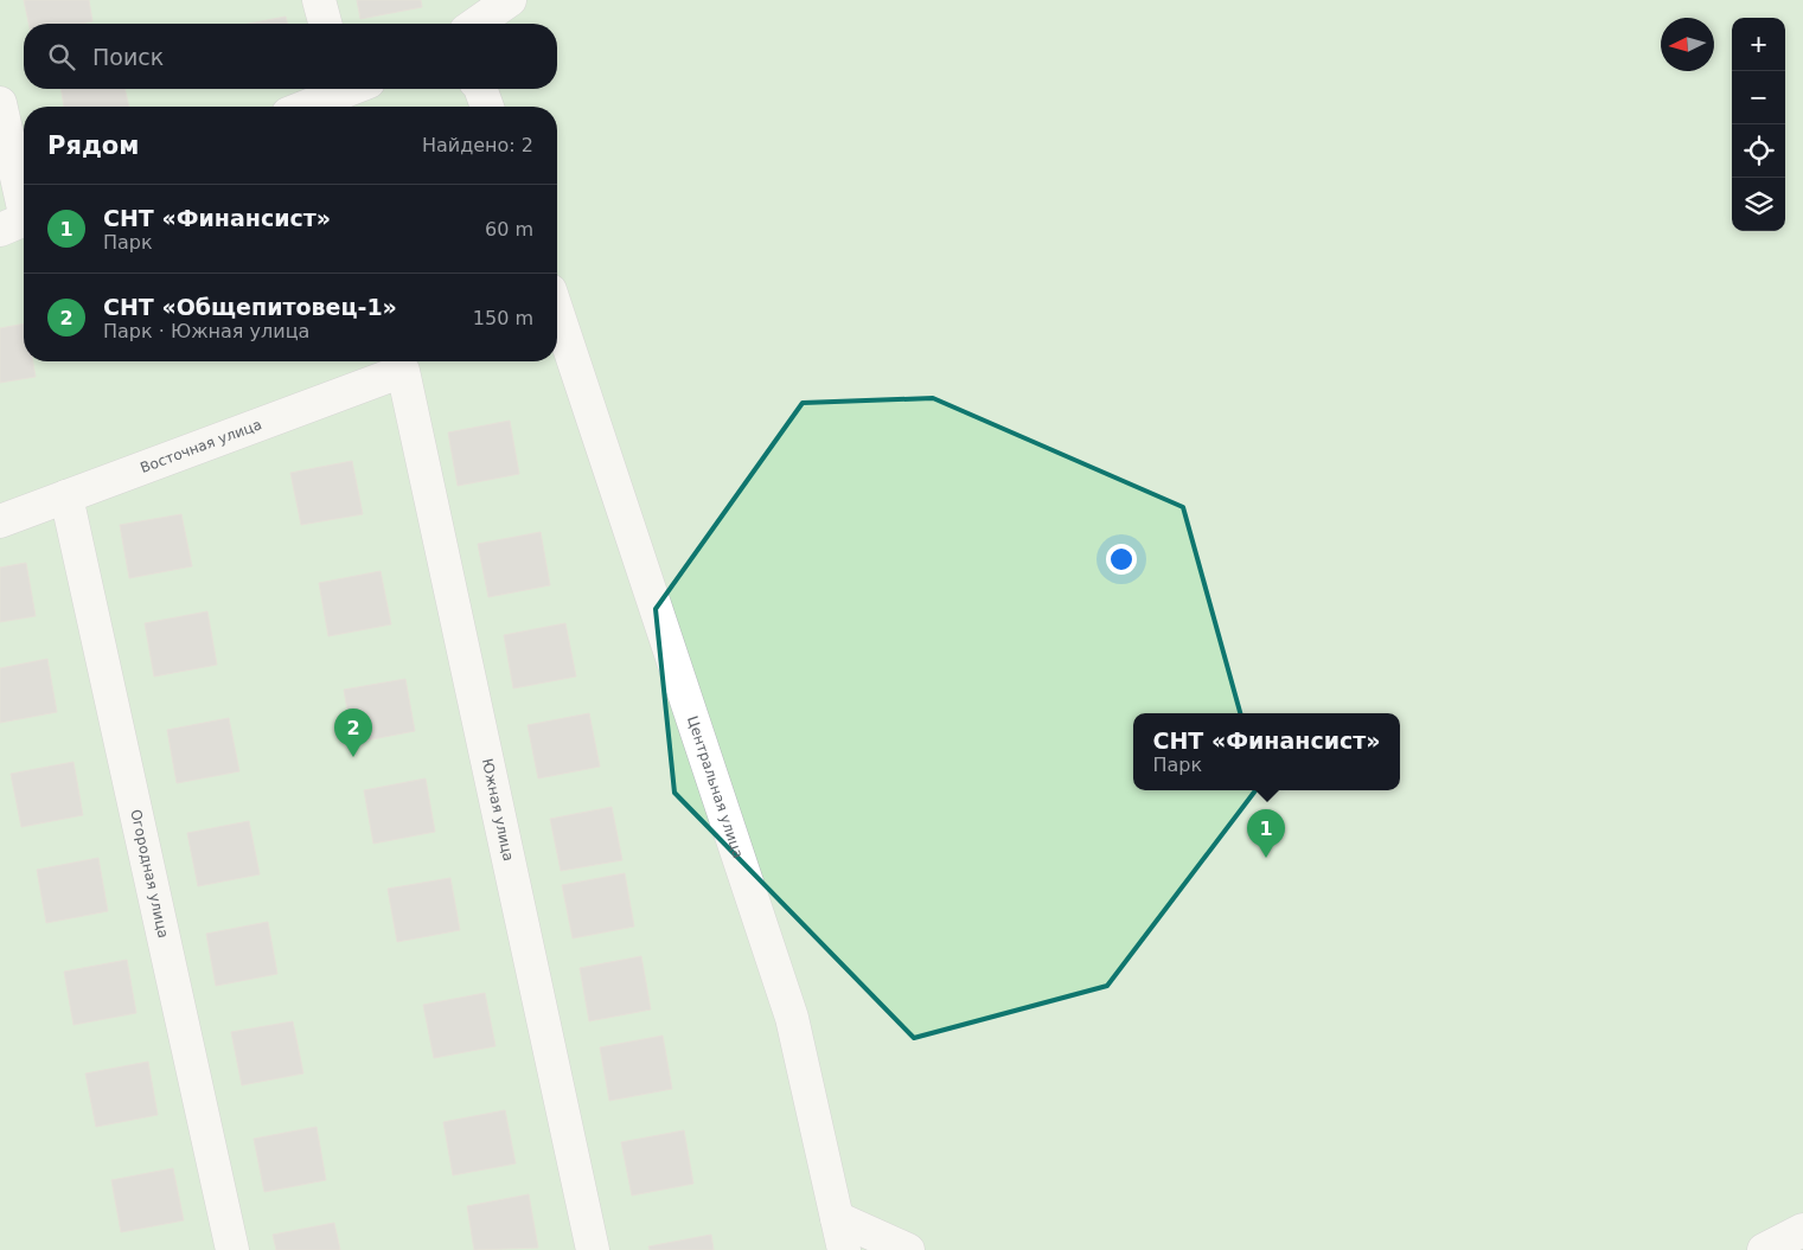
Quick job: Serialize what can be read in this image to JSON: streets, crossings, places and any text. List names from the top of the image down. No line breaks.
{"streets":{"street":["Восточная улица","Центральная улица","Южная улица","Огородная улица"]},"crossings":[["Восточная улица","Южная улица"],["Восточная улица","Огородная улица"]],"north":"left","page":{"map_buttons":["+","−"],"search":"Поиск","heading":["Рядом","Найдено: 2"],"list":[{"mark":"1","name":"СНТ «Финансист»","note":"Парк","value":"60 m"},{"mark":"2","name":"СНТ «Общепитовец-1»","note":"Парк · Южная улица","value":"150 m"}],"pins":["2","1"],"popup":["СНТ «Финансист»","Парк"]}}
